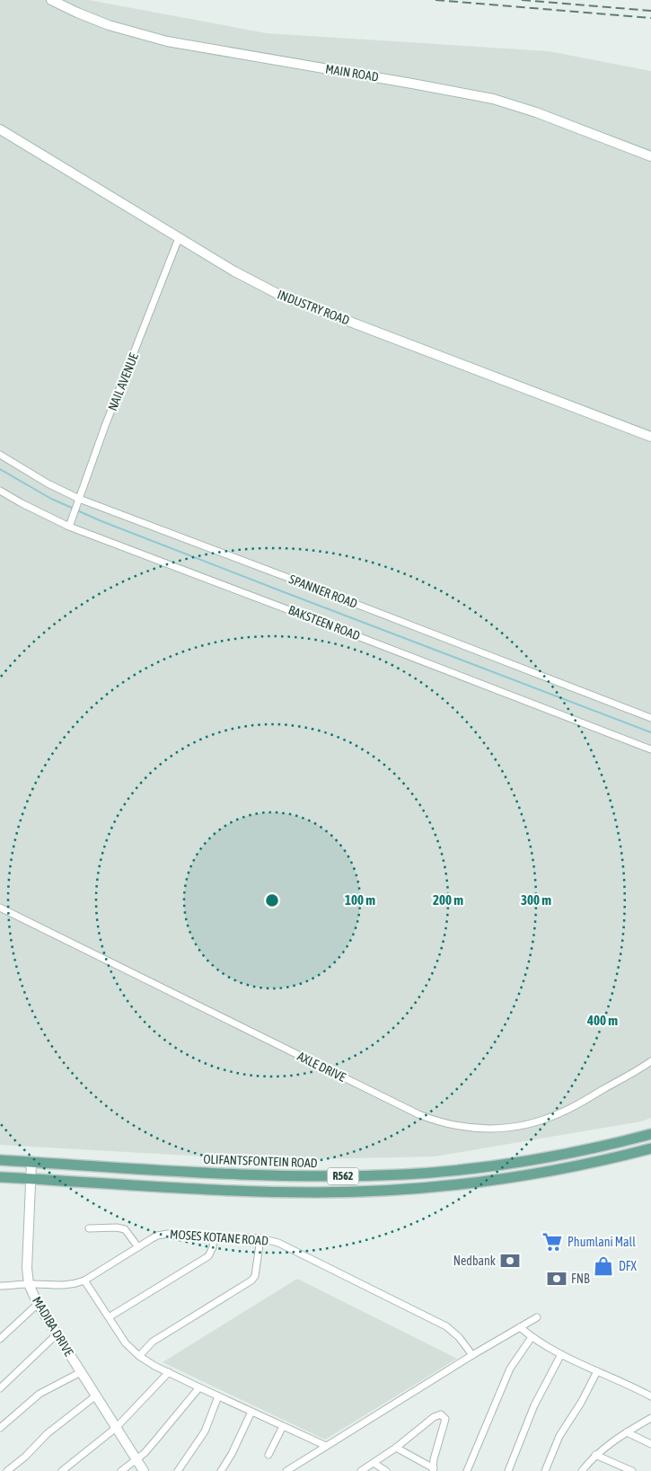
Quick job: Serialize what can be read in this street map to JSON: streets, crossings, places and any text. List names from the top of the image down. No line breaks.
{"streets":{"main road":["OLIFANTSFONTEIN ROAD","R562"],"street":["MAIN ROAD","INDUSTRY ROAD","NAIL AVENUE","SPANNER ROAD","BAKSTEEN ROAD","AXLE DRIVE","MOSES KOTANE ROAD","MADIBA DRIVE"]},"crossings":[["INDUSTRY ROAD","NAIL AVENUE"],["NAIL AVENUE","SPANNER ROAD"],["NAIL AVENUE","BAKSTEEN ROAD"],["OLIFANTSFONTEIN ROAD","MADIBA DRIVE"],["R562","MADIBA DRIVE"],["MOSES KOTANE ROAD","MADIBA DRIVE"]],"places":{"supermarket":["Phumlani Mall"],"bank":["Nedbank","FNB"],"shop":["DFX"]},"rings":["100 m","200 m","300 m","400 m"]}
